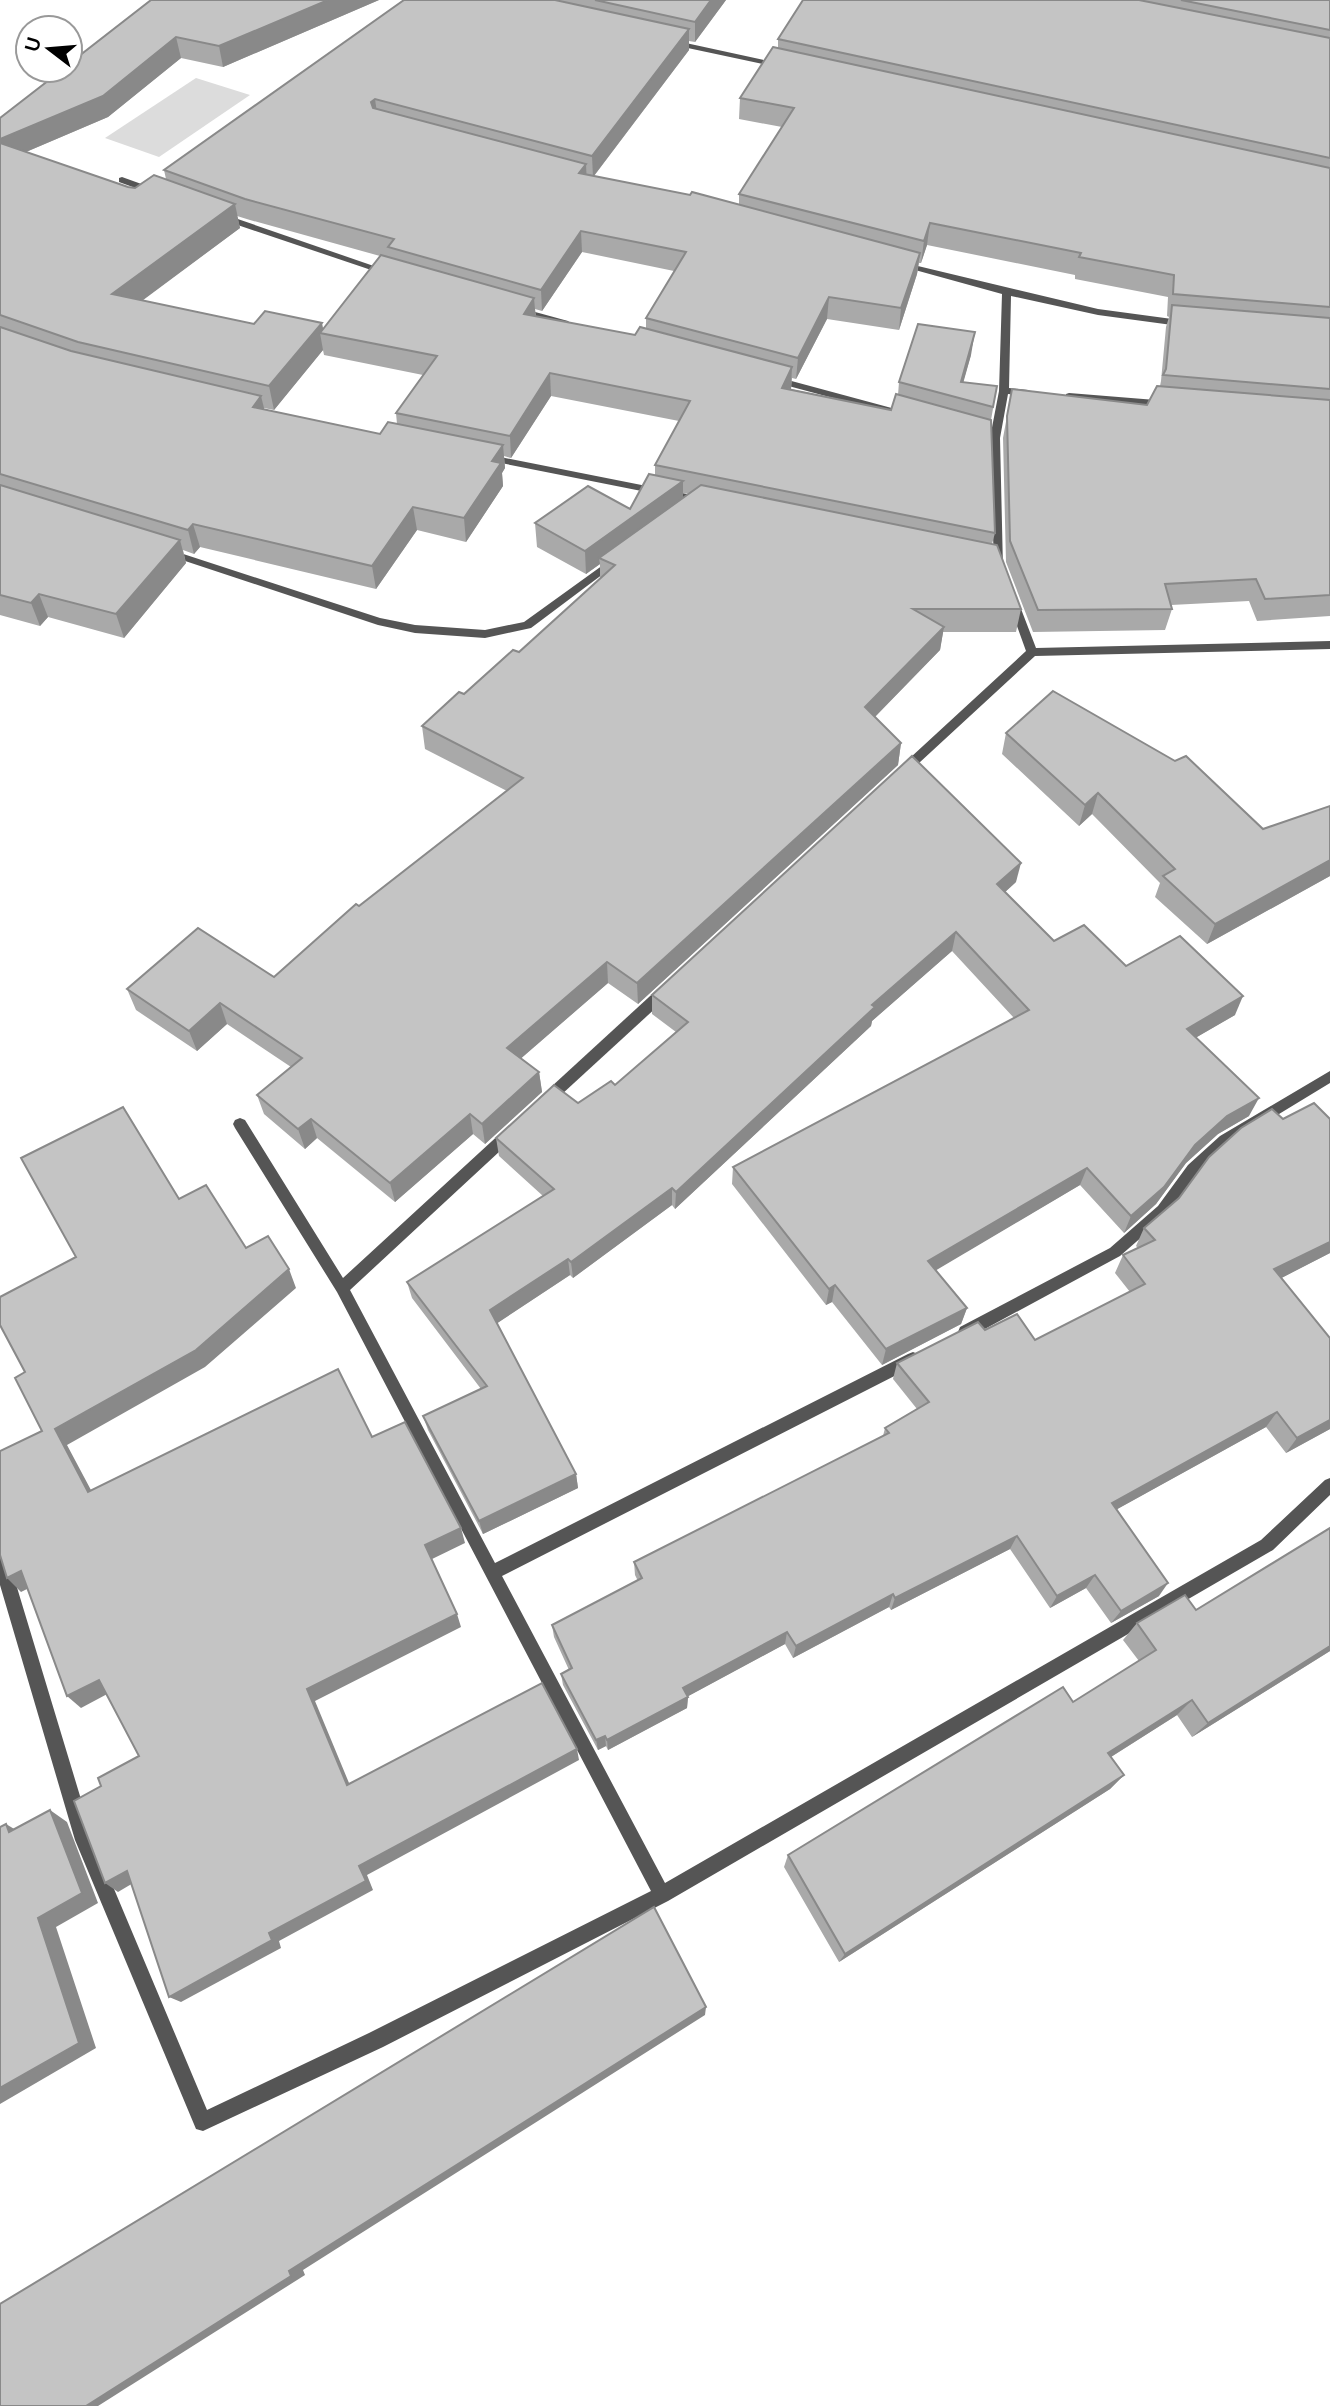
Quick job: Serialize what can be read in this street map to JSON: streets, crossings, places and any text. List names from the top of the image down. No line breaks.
{"north":"left"}
